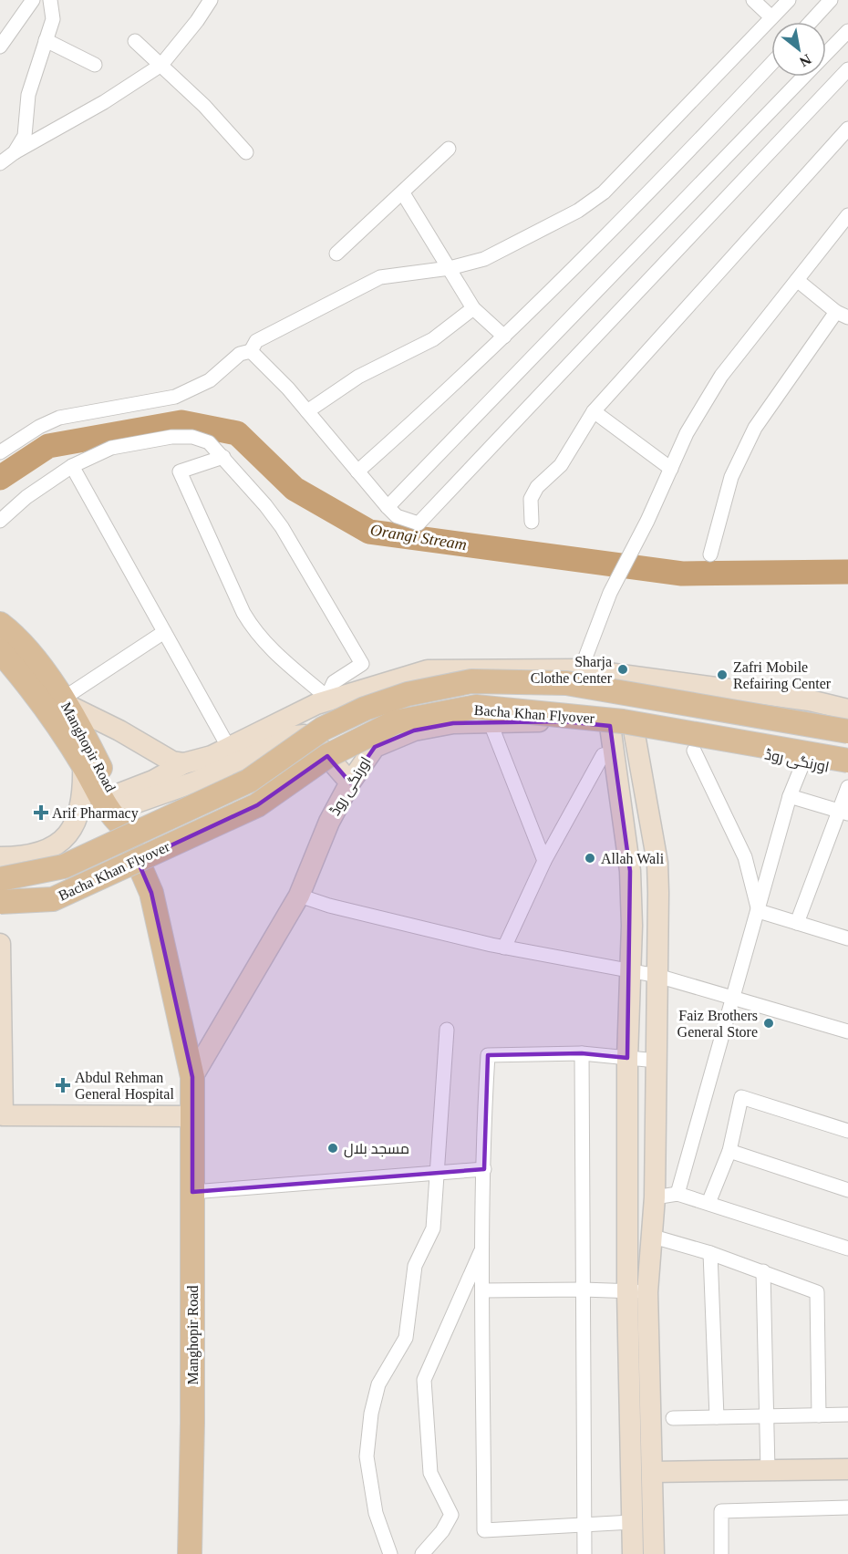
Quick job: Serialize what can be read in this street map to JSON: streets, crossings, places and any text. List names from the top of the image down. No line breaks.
{"streets":{"main road":["Bacha Khan Flyover","Manghopir Road"],"street":["اورنگی روڈ"]},"crossings":[["Manghopir Road","اورنگی روڈ"]],"water":["Orangi Stream"],"places":{"other":["Sharja Clothe Center","Zafri Mobile Refairing Center","Allah Wali","Faiz Brothers General Store","مسجد بلال"],"health":["Arif Pharmacy","Abdul Rehman General Hospital"]},"north":"bottom right"}
